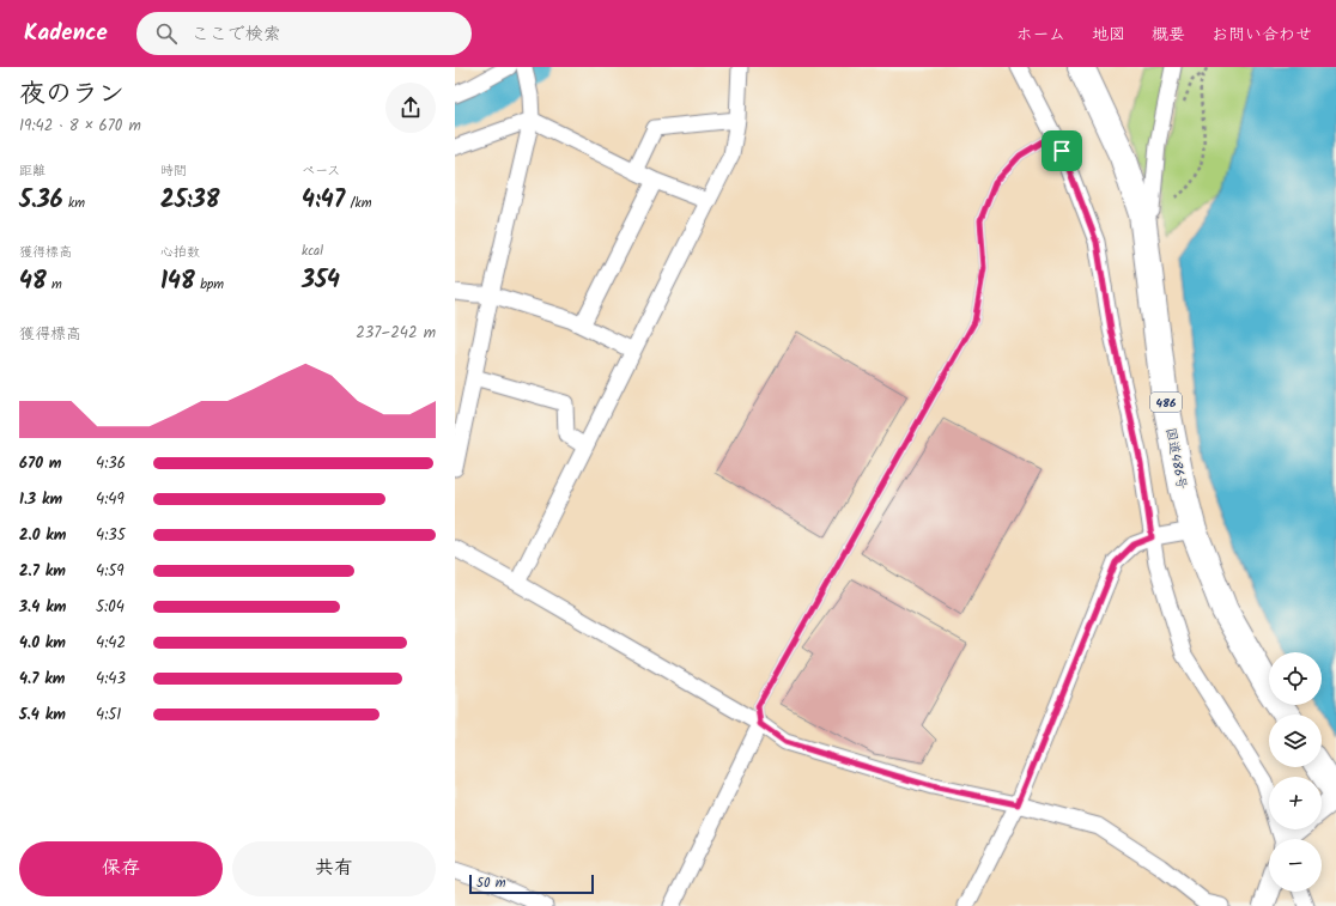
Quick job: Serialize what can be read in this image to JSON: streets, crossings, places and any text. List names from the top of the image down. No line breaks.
{"streets":{"highway":["486","国道486号"]},"scale_bar":"50 m","page":{"header":"Kadence","search":"ここで検索","nav":["ホーム","地図","概要","お問い合わせ"],"heading":["夜のラン","19:42 · 8 × 670 m"],"stats":[["距離","5.36 km"],["時間","25:38"],["ペース","4:47 /km"],["獲得標高","48 m"],["心拍数","148 bpm"],["kcal","354"]],"chart":["獲得標高","237–242 m"],"list":[{"name":"670 m","note":"4:36"},{"name":"1.3 km","note":"4:49"},{"name":"2.0 km","note":"4:35"},{"name":"2.7 km","note":"4:59"},{"name":"3.4 km","note":"5:04"},{"name":"4.0 km","note":"4:42"},{"name":"4.7 km","note":"4:43"},{"name":"5.4 km","note":"4:51"}],"map_buttons":["+","−"],"buttons":["保存","共有"],"scale":"50 m"}}
